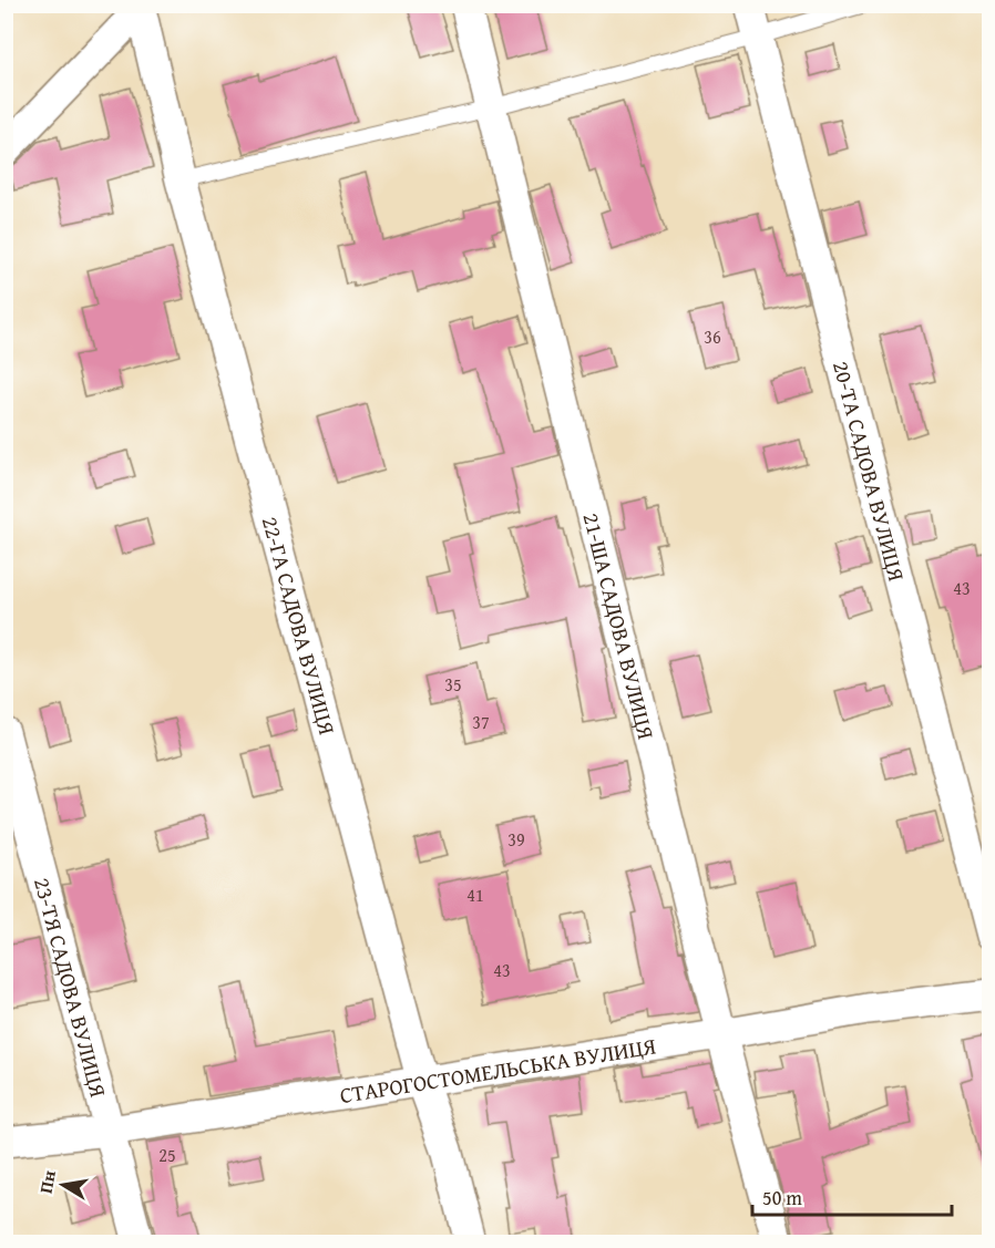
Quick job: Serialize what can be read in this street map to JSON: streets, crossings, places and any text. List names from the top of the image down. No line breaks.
{"streets":{"street":["20-ТА САДОВА ВУЛИЦЯ","21-ША САДОВА ВУЛИЦЯ","22-ГА САДОВА ВУЛИЦЯ","23-ТЯ САДОВА ВУЛИЦЯ","СТАРОГОСТОМЕЛЬСЬКА ВУЛИЦЯ"]},"crossings":[["21-ША САДОВА ВУЛИЦЯ","СТАРОГОСТОМЕЛЬСЬКА ВУЛИЦЯ"],["22-ГА САДОВА ВУЛИЦЯ","СТАРОГОСТОМЕЛЬСЬКА ВУЛИЦЯ"],["23-ТЯ САДОВА ВУЛИЦЯ","СТАРОГОСТОМЕЛЬСЬКА ВУЛИЦЯ"]],"house_numbers":["36","43","35","37","39","41","43","25"],"scale_bar":"50 m","north":"left"}
